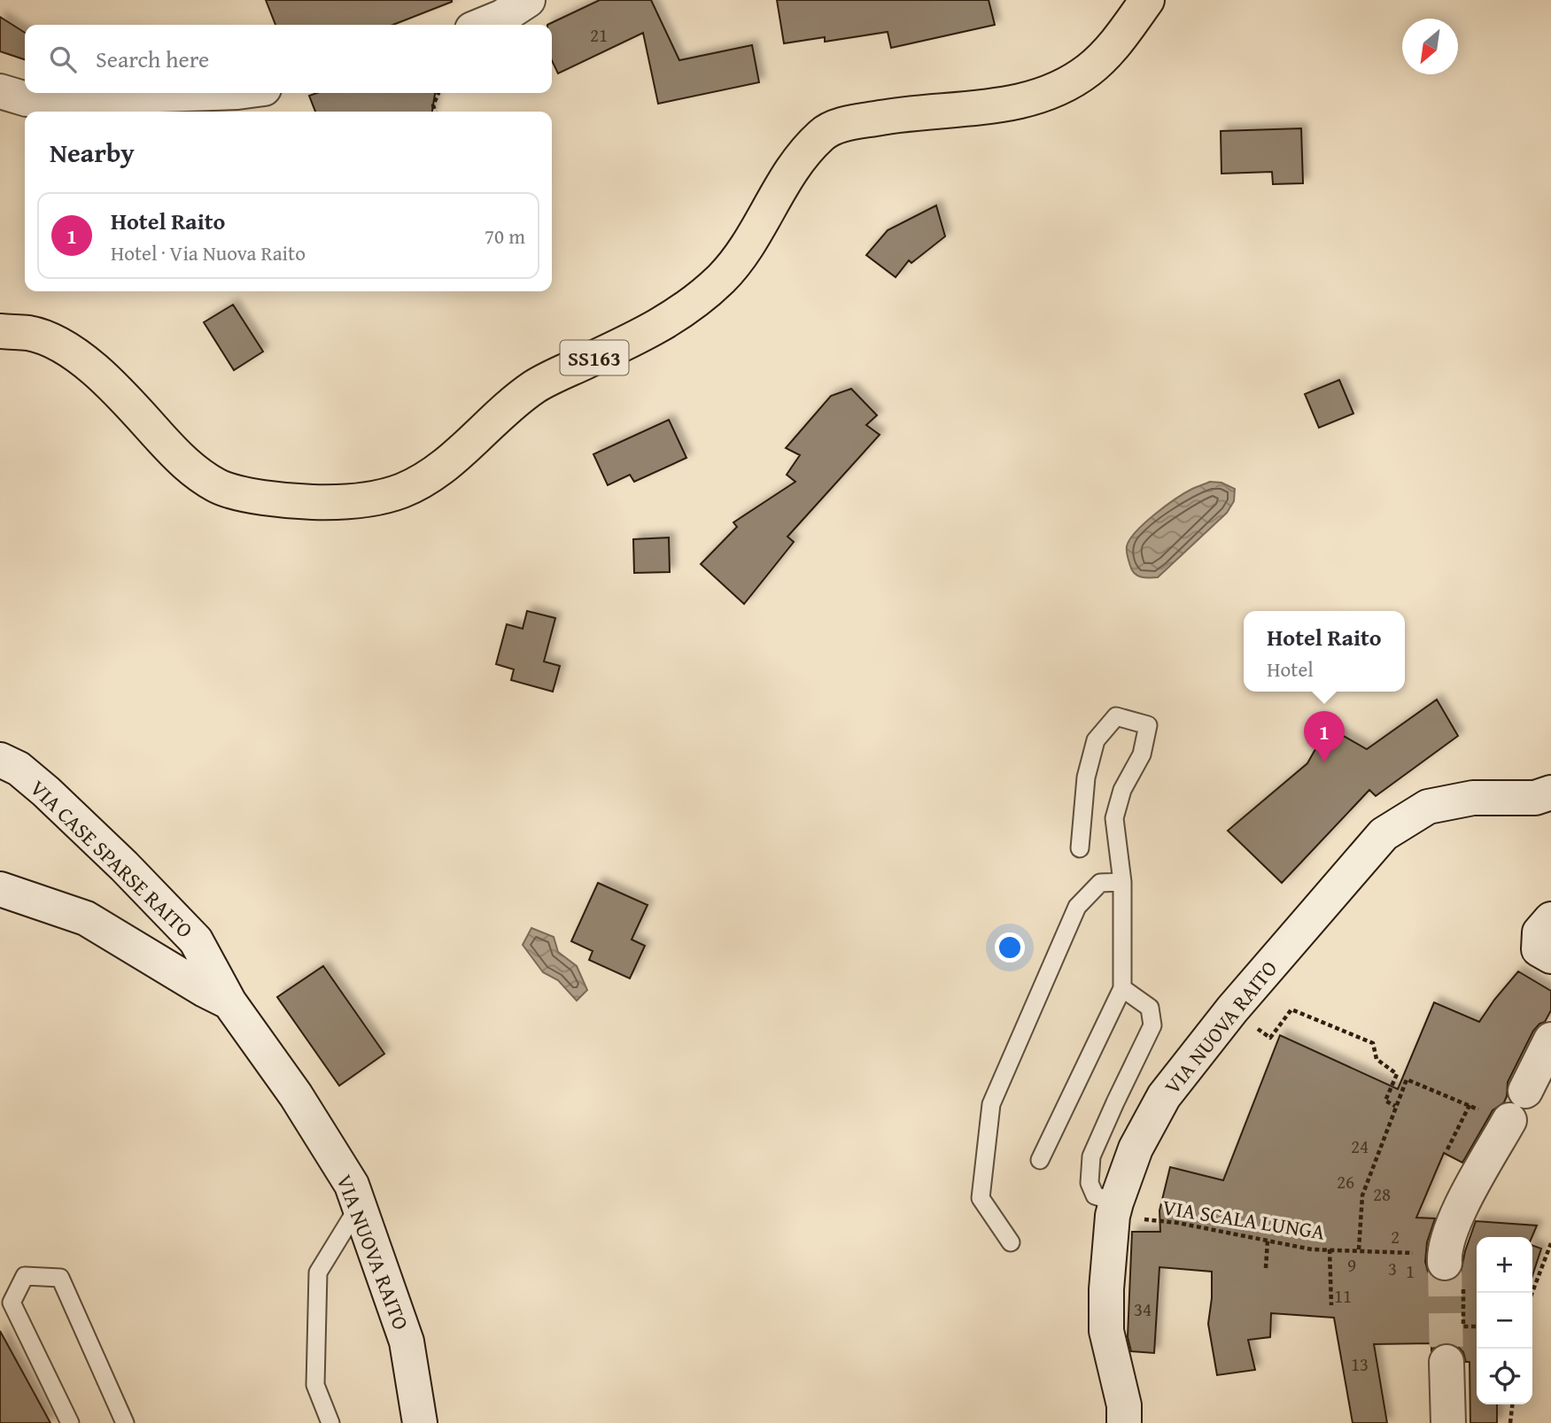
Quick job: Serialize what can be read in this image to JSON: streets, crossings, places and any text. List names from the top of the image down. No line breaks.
{"streets":{"main road":["SS163"],"street":["VIA CASE SPARSE RAITO","VIA NUOVA RAITO"],"path":["VIA SCALA LUNGA"]},"crossings":[["VIA CASE SPARSE RAITO","VIA NUOVA RAITO"],["VIA NUOVA RAITO","VIA SCALA LUNGA"]],"house_numbers":["21","24","26","28","2","9","3","1","11","34","13"],"north":"bottom left","page":{"search":"Search here","heading":"Nearby","list":[{"mark":"1","name":"Hotel Raito","note":"Hotel · Via Nuova Raito","value":"70 m"}],"popup":["Hotel Raito","Hotel"],"pins":"1","map_buttons":["+","−"]}}
